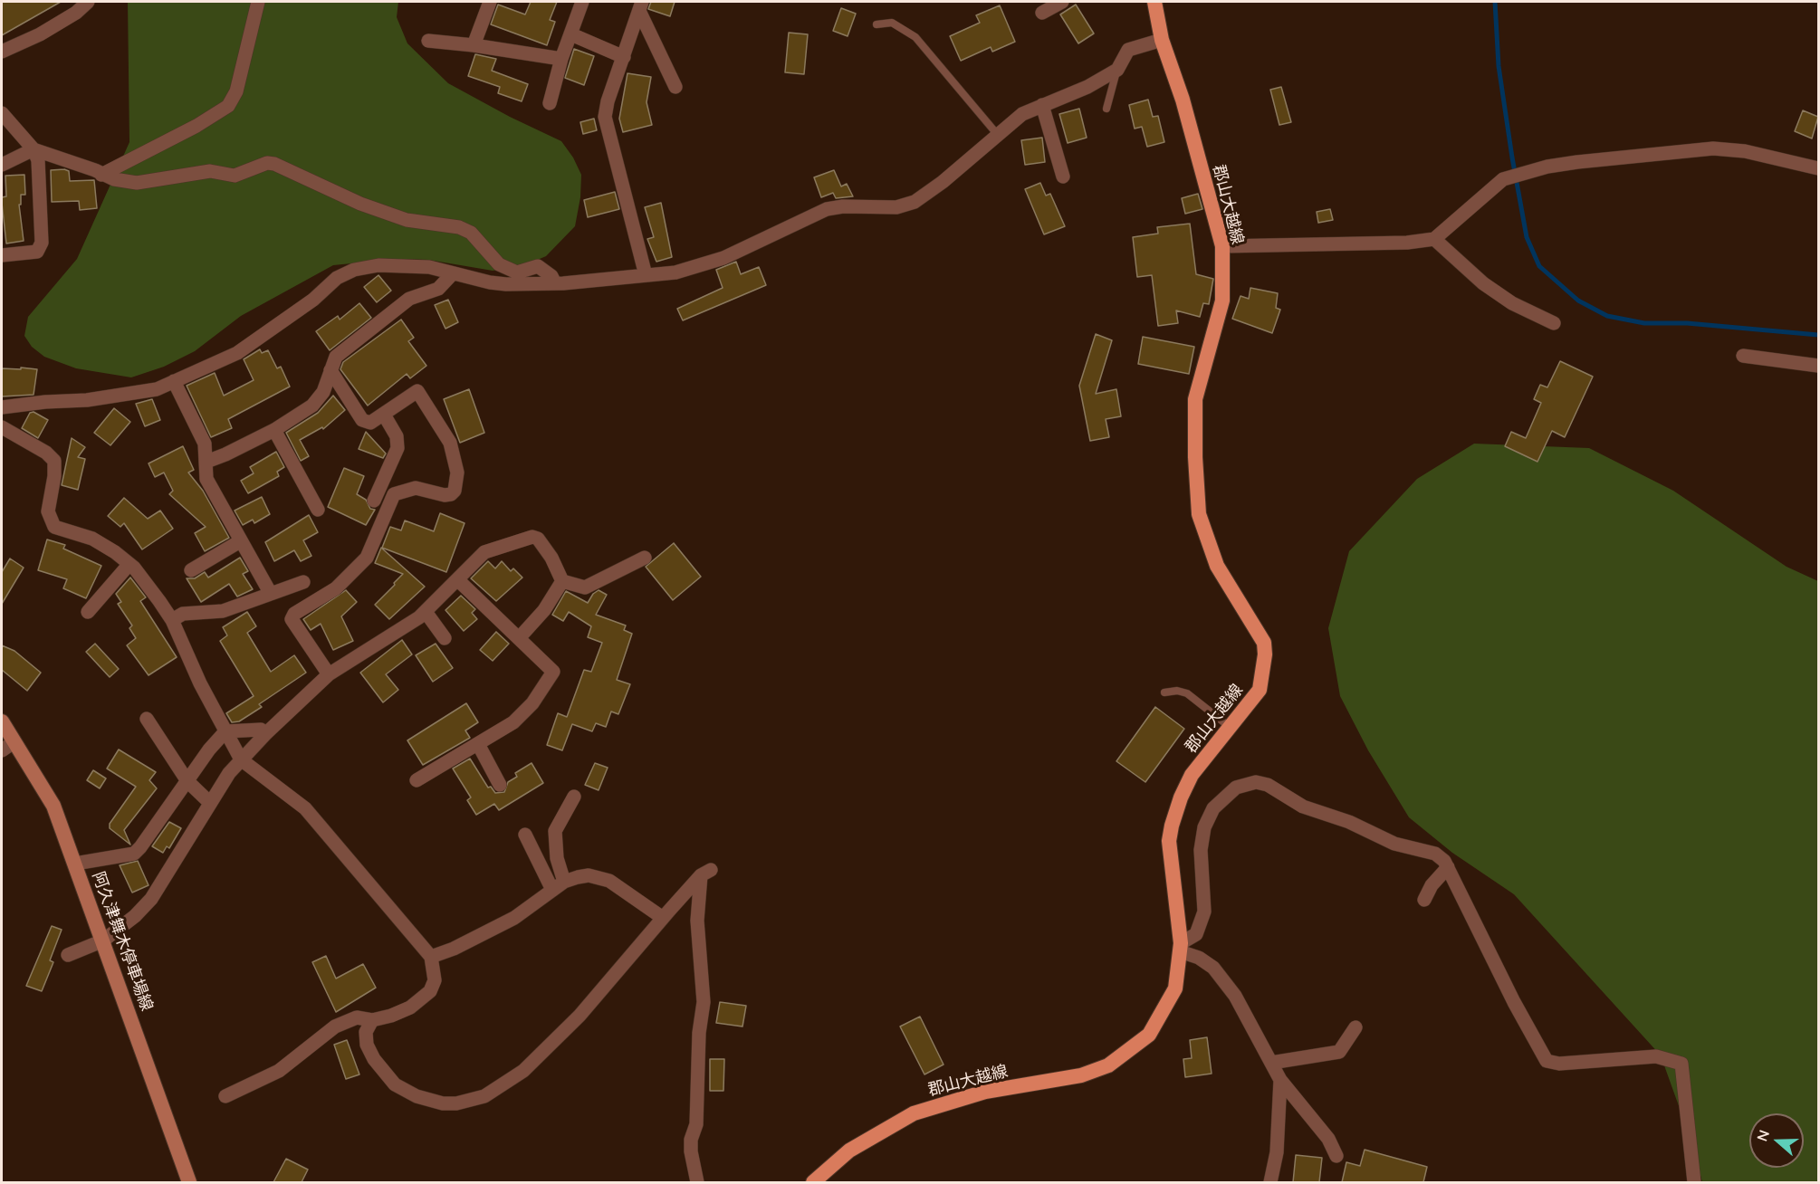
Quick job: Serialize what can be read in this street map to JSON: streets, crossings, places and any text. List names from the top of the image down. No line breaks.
{"streets":{"main road":["郡山大越線","阿久津舞木停車場線"]},"north":"left"}
